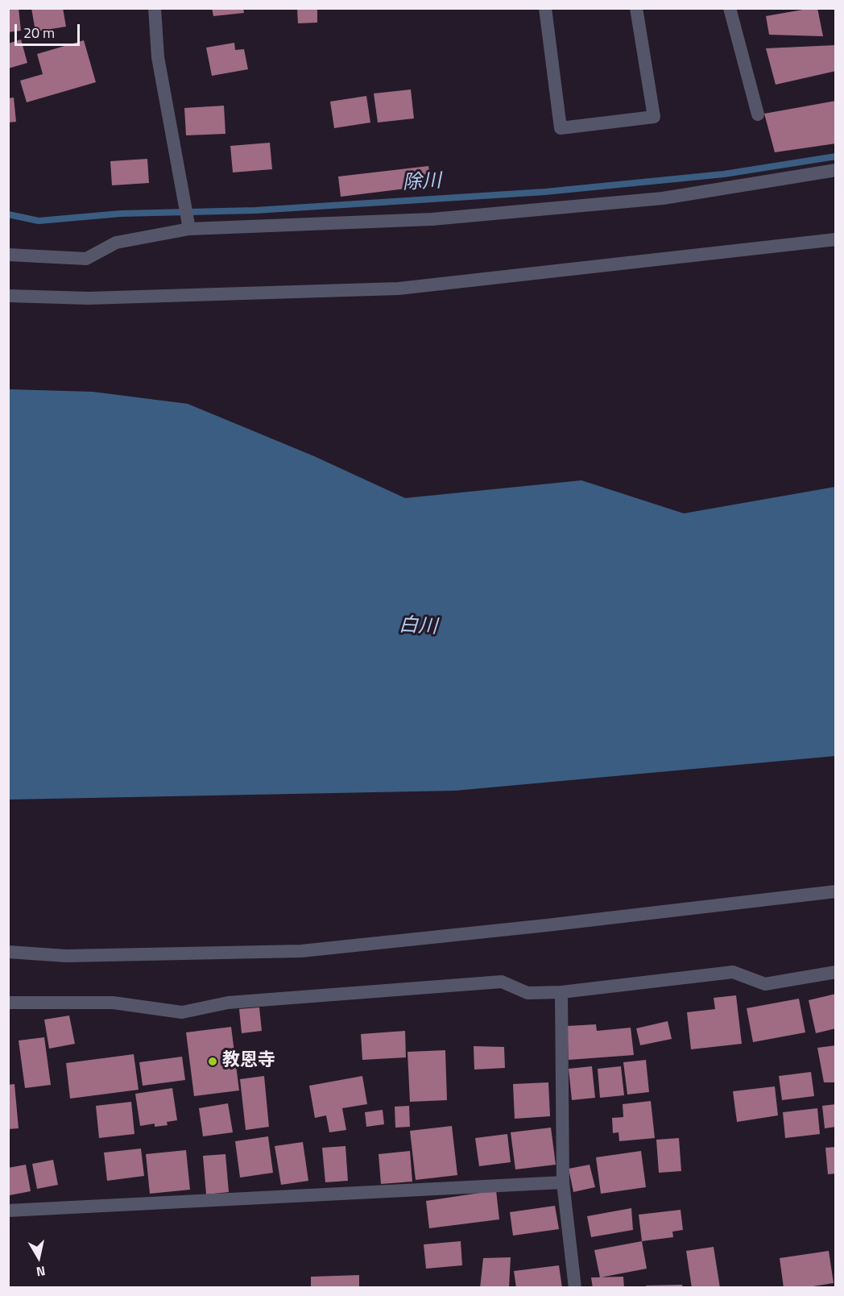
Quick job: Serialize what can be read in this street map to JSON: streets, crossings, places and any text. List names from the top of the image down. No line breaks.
{"water":["除川","白川"],"places":["教恩寺"],"scale_bar":"20 m","north":"bottom"}
